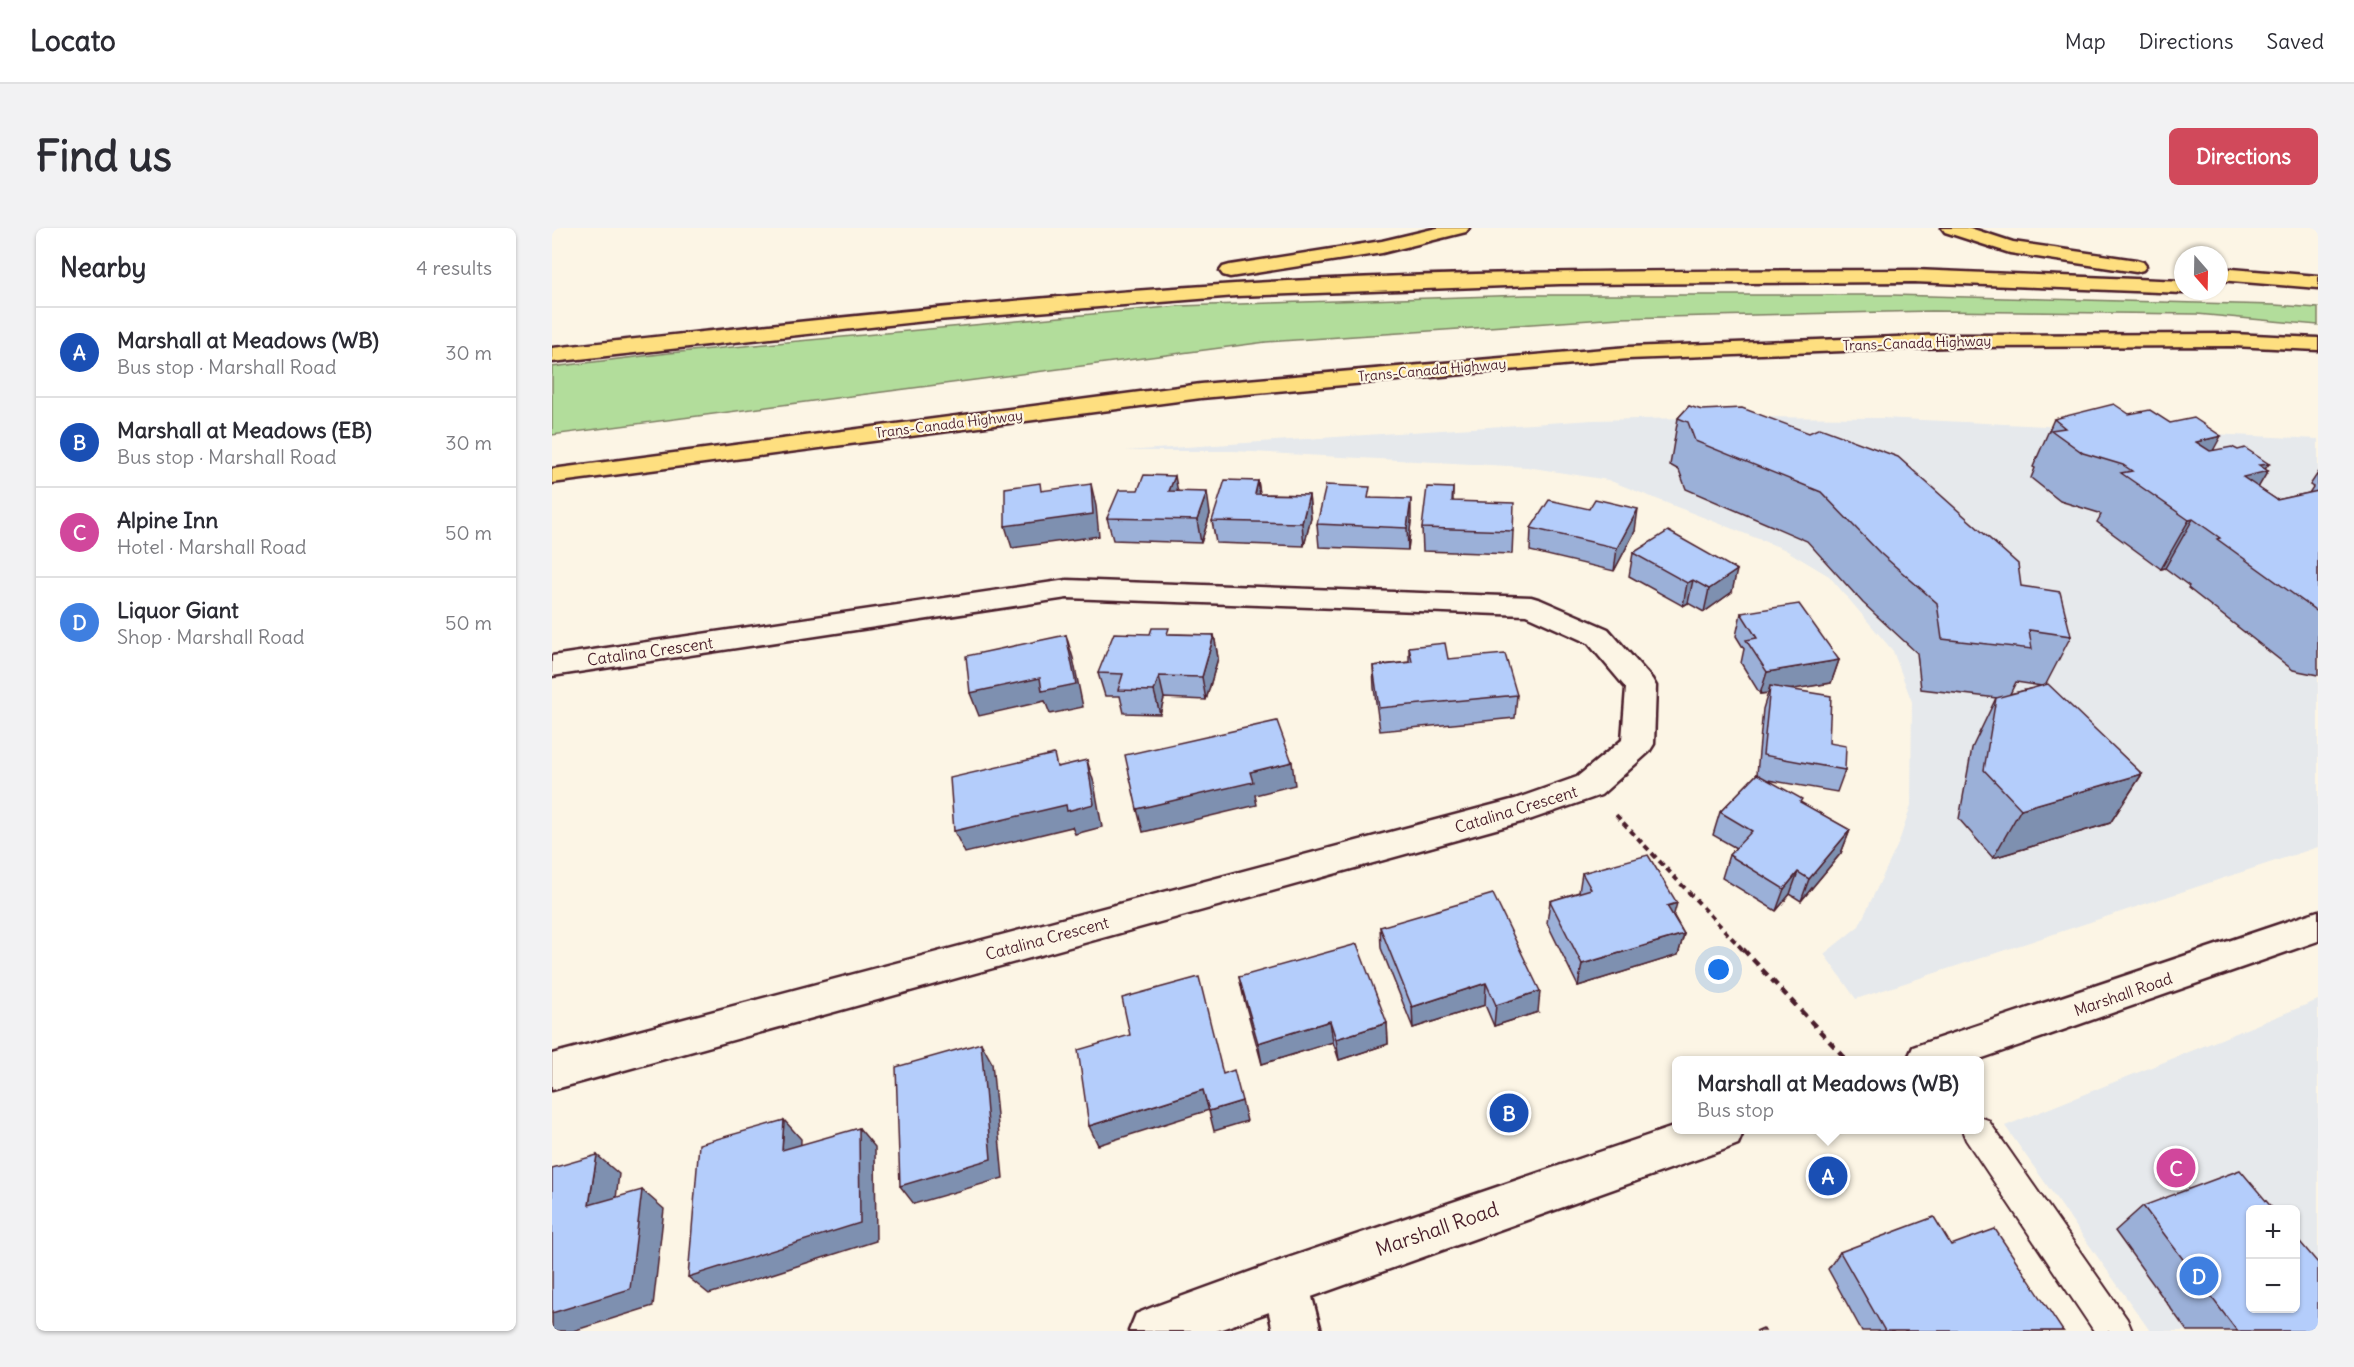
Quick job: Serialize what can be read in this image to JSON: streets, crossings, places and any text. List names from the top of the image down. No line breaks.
{"streets":{"highway":["Trans-Canada Highway"],"street":["Catalina Crescent","Marshall Road"]},"north":"bottom","page":{"header":"Locato","nav":["Map","Directions","Saved"],"buttons":"Directions","title":"Find us","heading":["Nearby","4 results"],"list":[{"mark":"A","name":"Marshall at Meadows (WB)","note":"Bus stop · Marshall Road","value":"30 m"},{"mark":"B","name":"Marshall at Meadows (EB)","note":"Bus stop · Marshall Road","value":"30 m"},{"mark":"C","name":"Alpine Inn","note":"Hotel · Marshall Road","value":"50 m"},{"mark":"D","name":"Liquor Giant","note":"Shop · Marshall Road","value":"50 m"}],"popup":["Marshall at Meadows (WB)","Bus stop"],"pins":["B","C","A","D"],"map_buttons":["+","−"]}}
